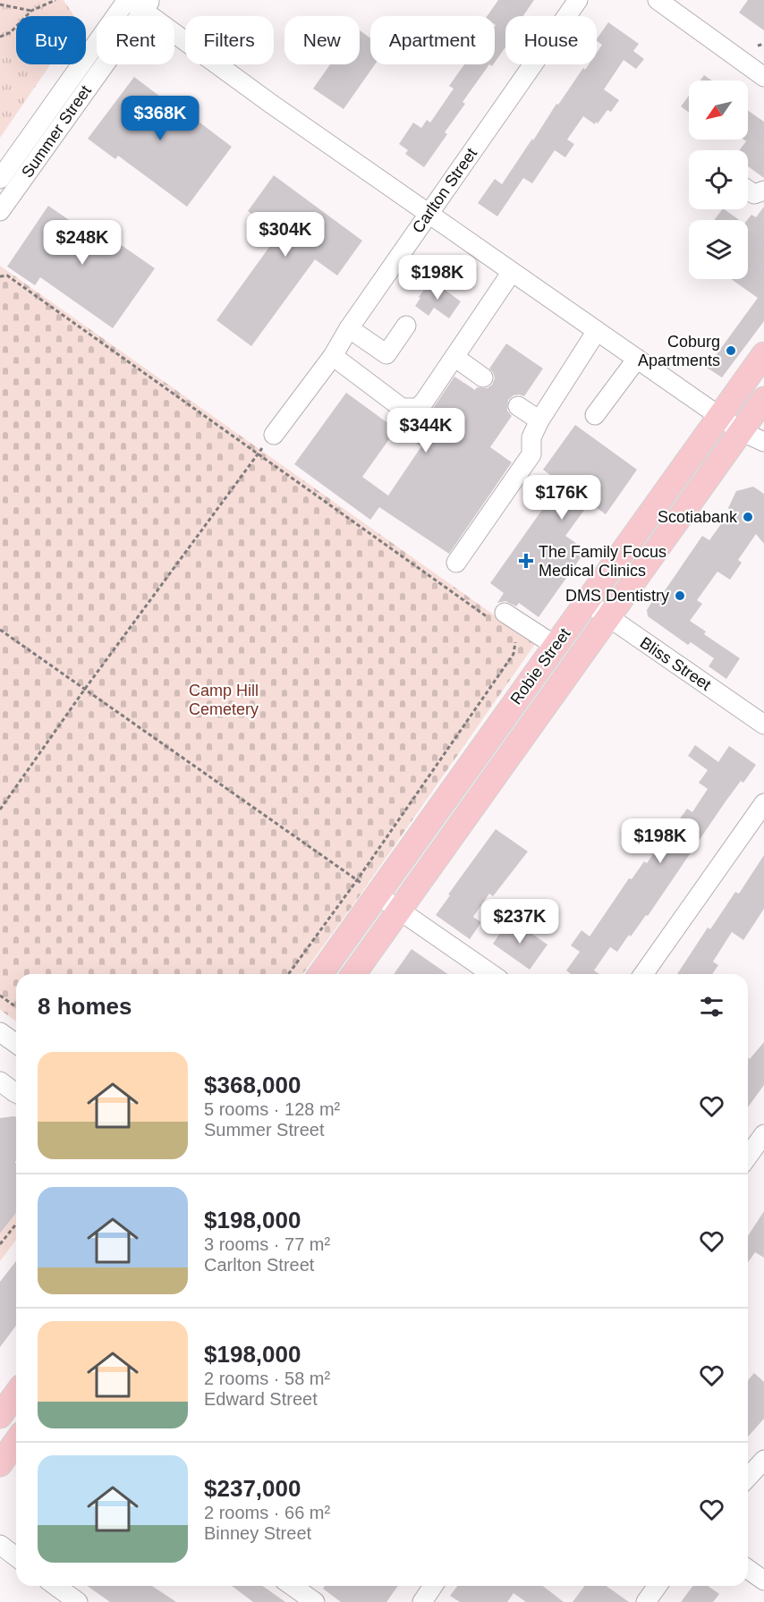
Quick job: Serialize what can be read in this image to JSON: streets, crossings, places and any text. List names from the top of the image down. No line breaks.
{"streets":{"main road":["Robie Street"],"street":["Summer Street","Carlton Street","Bliss Street"]},"crossings":[["Bliss Street","Robie Street"]],"parks":["Camp Hill Cemetery"],"places":{"other":["Coburg Apartments","Scotiabank","DMS Dentistry"],"health":["The Family Focus Medical Clinics"]},"north":"bottom left","page":{"chip":["Buy","Rent","Filters","New","Apartment","House"],"price":["$368K","$304K","$248K","$198K","$344K","$176K","$198K","$237K"],"heading":"8 homes","list":[{"name":"$368,000","note":"5 rooms · 128 m² · Summer Street"},{"name":"$198,000","note":"3 rooms · 77 m² · Carlton Street"},{"name":"$198,000","note":"2 rooms · 58 m² · Edward Street"},{"name":"$237,000","note":"2 rooms · 66 m² · Binney Street"}]}}
